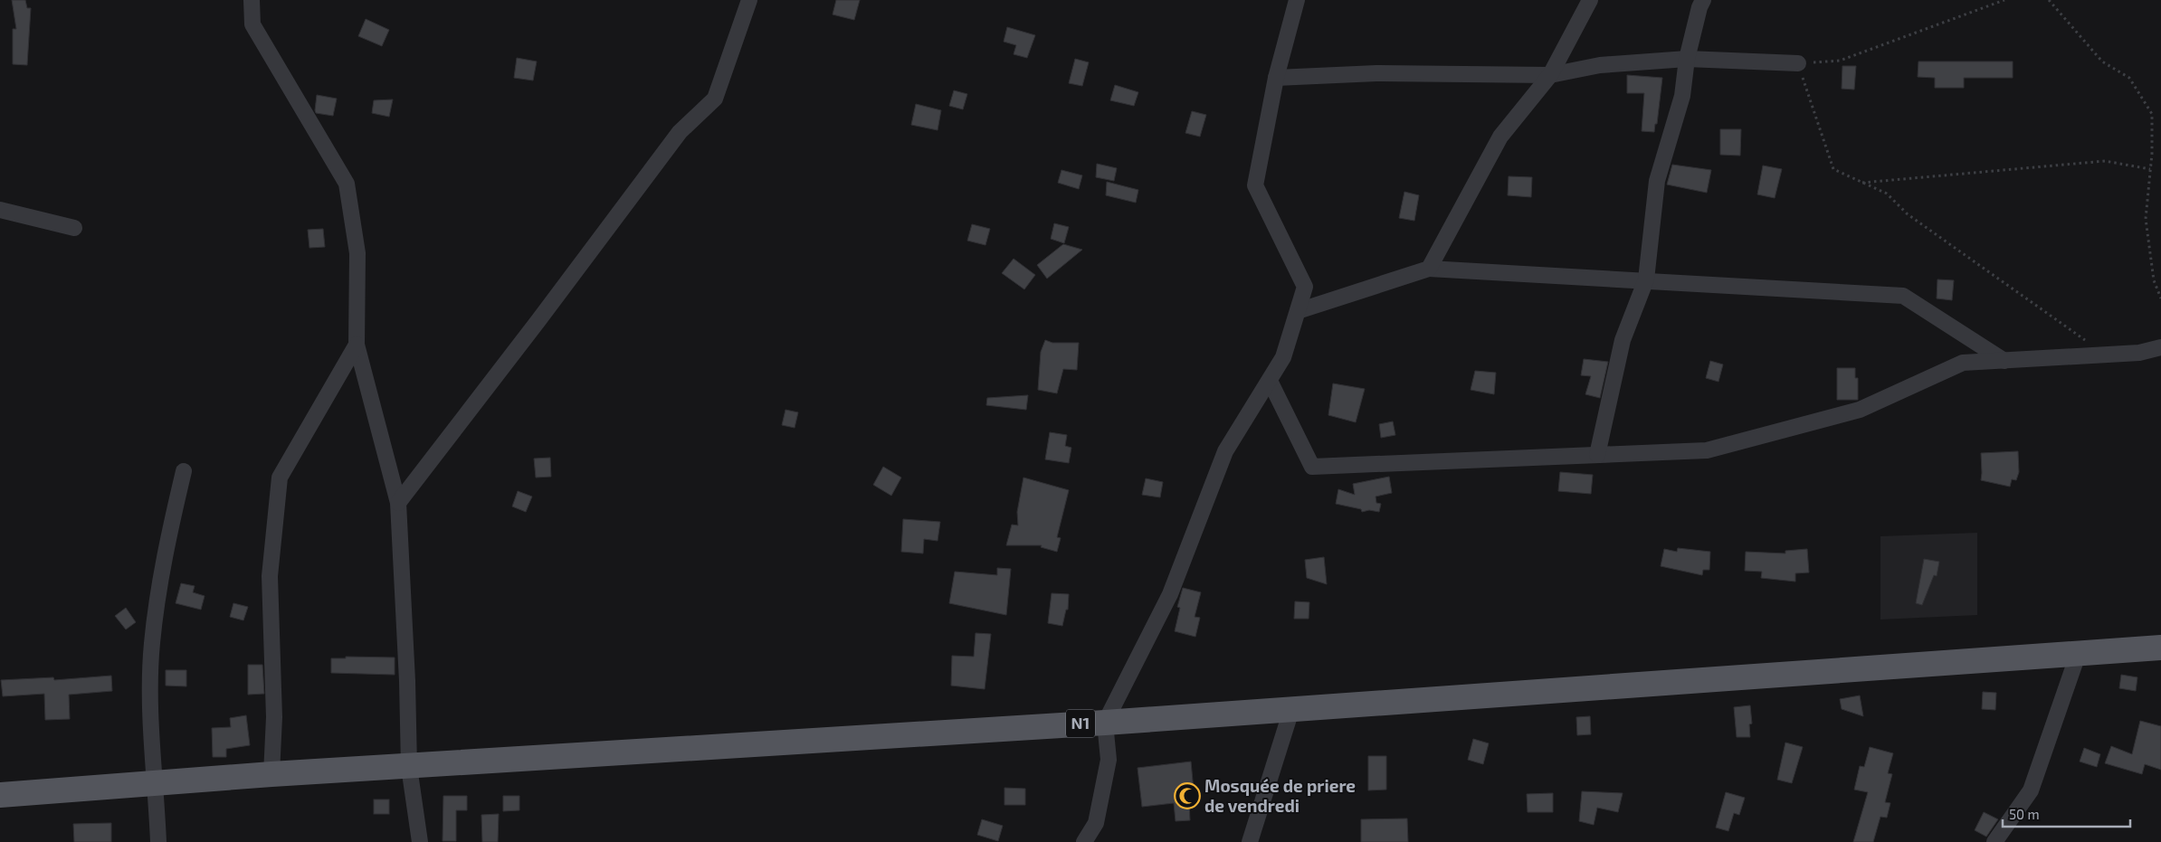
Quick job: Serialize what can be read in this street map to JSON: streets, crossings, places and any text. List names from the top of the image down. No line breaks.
{"streets":{"main road":["N1"]},"places":{"mosque":["Mosquée de priere de vendredi"]},"scale_bar":"50 m"}
